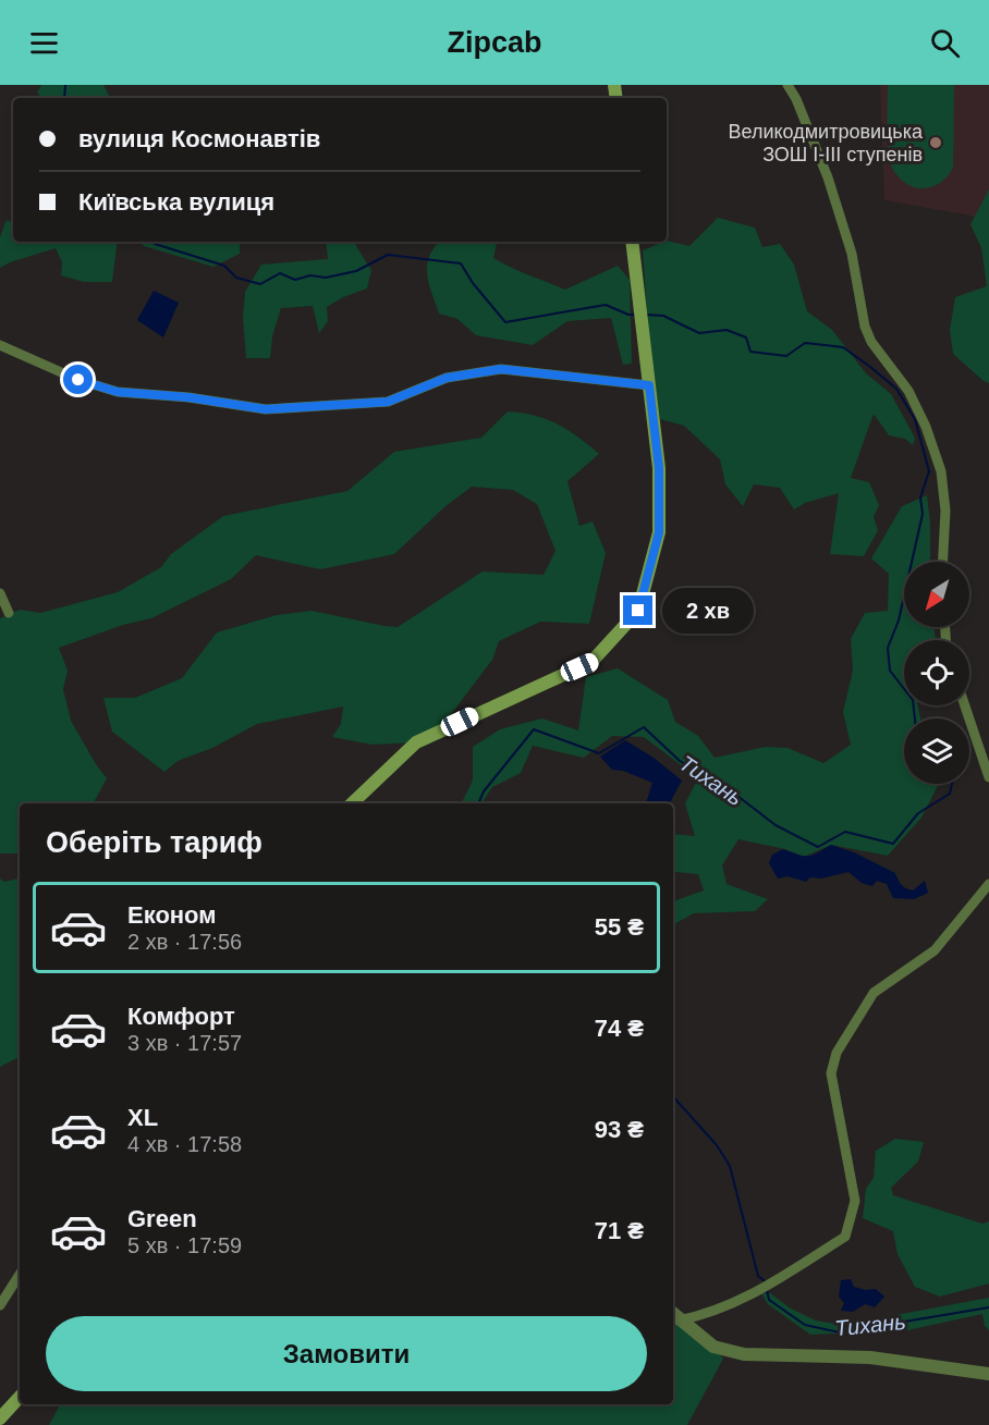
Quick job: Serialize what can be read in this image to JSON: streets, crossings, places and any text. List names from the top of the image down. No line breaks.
{"water":["Тихань"],"places":["Великодмитровицька ЗОШ І-ІІІ ступенів"],"north":"bottom left","page":{"header":"Zipcab","banner":["вулиця Космонавтів","Київська вулиця"],"bubble":"2 хв","heading":"Оберіть тариф","list":[{"name":"Економ","note":"2 хв · 17:56","value":"55 ₴"},{"name":"Комфорт","note":"3 хв · 17:57","value":"74 ₴"},{"name":"XL","note":"4 хв · 17:58","value":"93 ₴"},{"name":"Green","note":"5 хв · 17:59","value":"71 ₴"}],"buttons":"Замовити"}}
